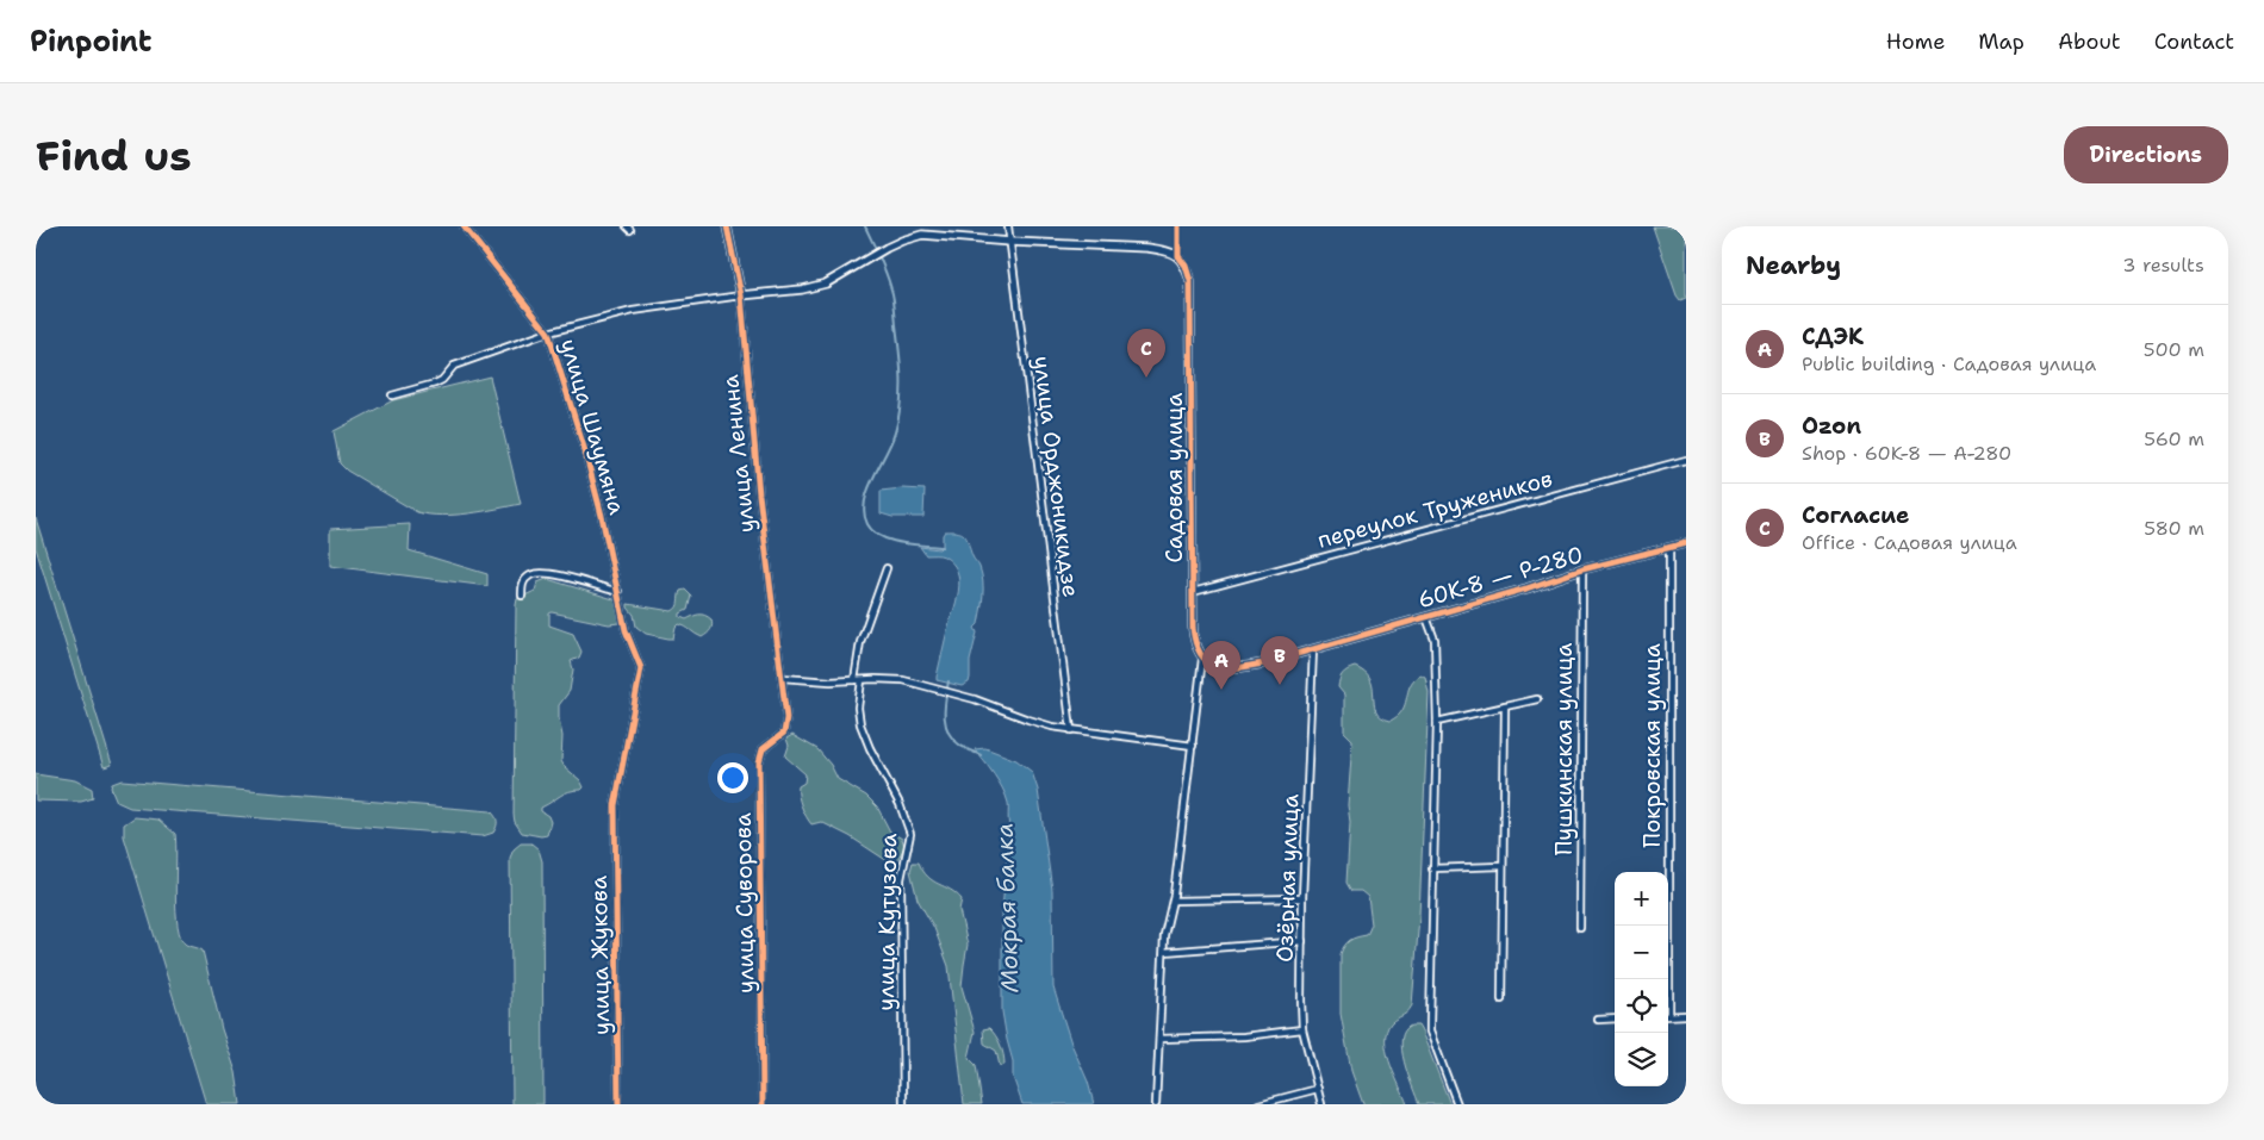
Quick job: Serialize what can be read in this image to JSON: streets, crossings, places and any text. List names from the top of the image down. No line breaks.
{"streets":{"street":["улица Шаумяна","улица Ленина","улица Орджоникидзе","Садовая улица","переулок Тружеников","60К-8 — Р-280","Покровская улица","Пушкинская улица","Озёрная улица","улица Суворова","улица Кутузова","улица Жукова"]},"crossings":[["улица Шаумяна","улица Жукова"],["улица Ленина","улица Суворова"],["Садовая улица","переулок Тружеников"],["Садовая улица","60К-8 — Р-280"],["60К-8 — Р-280","Покровская улица"],["60К-8 — Р-280","Пушкинская улица"],["60К-8 — Р-280","Озёрная улица"]],"water":["Мокрая балка"],"page":{"header":"Pinpoint","nav":["Home","Map","About","Contact"],"buttons":"Directions","title":"Find us","heading":["Nearby","3 results"],"list":[{"mark":"A","name":"СДЭК","note":"Public building · Садовая улица","value":"500 m"},{"mark":"B","name":"Ozon","note":"Shop · 60К-8 — А-280","value":"560 m"},{"mark":"C","name":"Согласие","note":"Office · Садовая улица","value":"580 m"}],"pins":["C","B","A"],"map_buttons":["+","−"]}}
